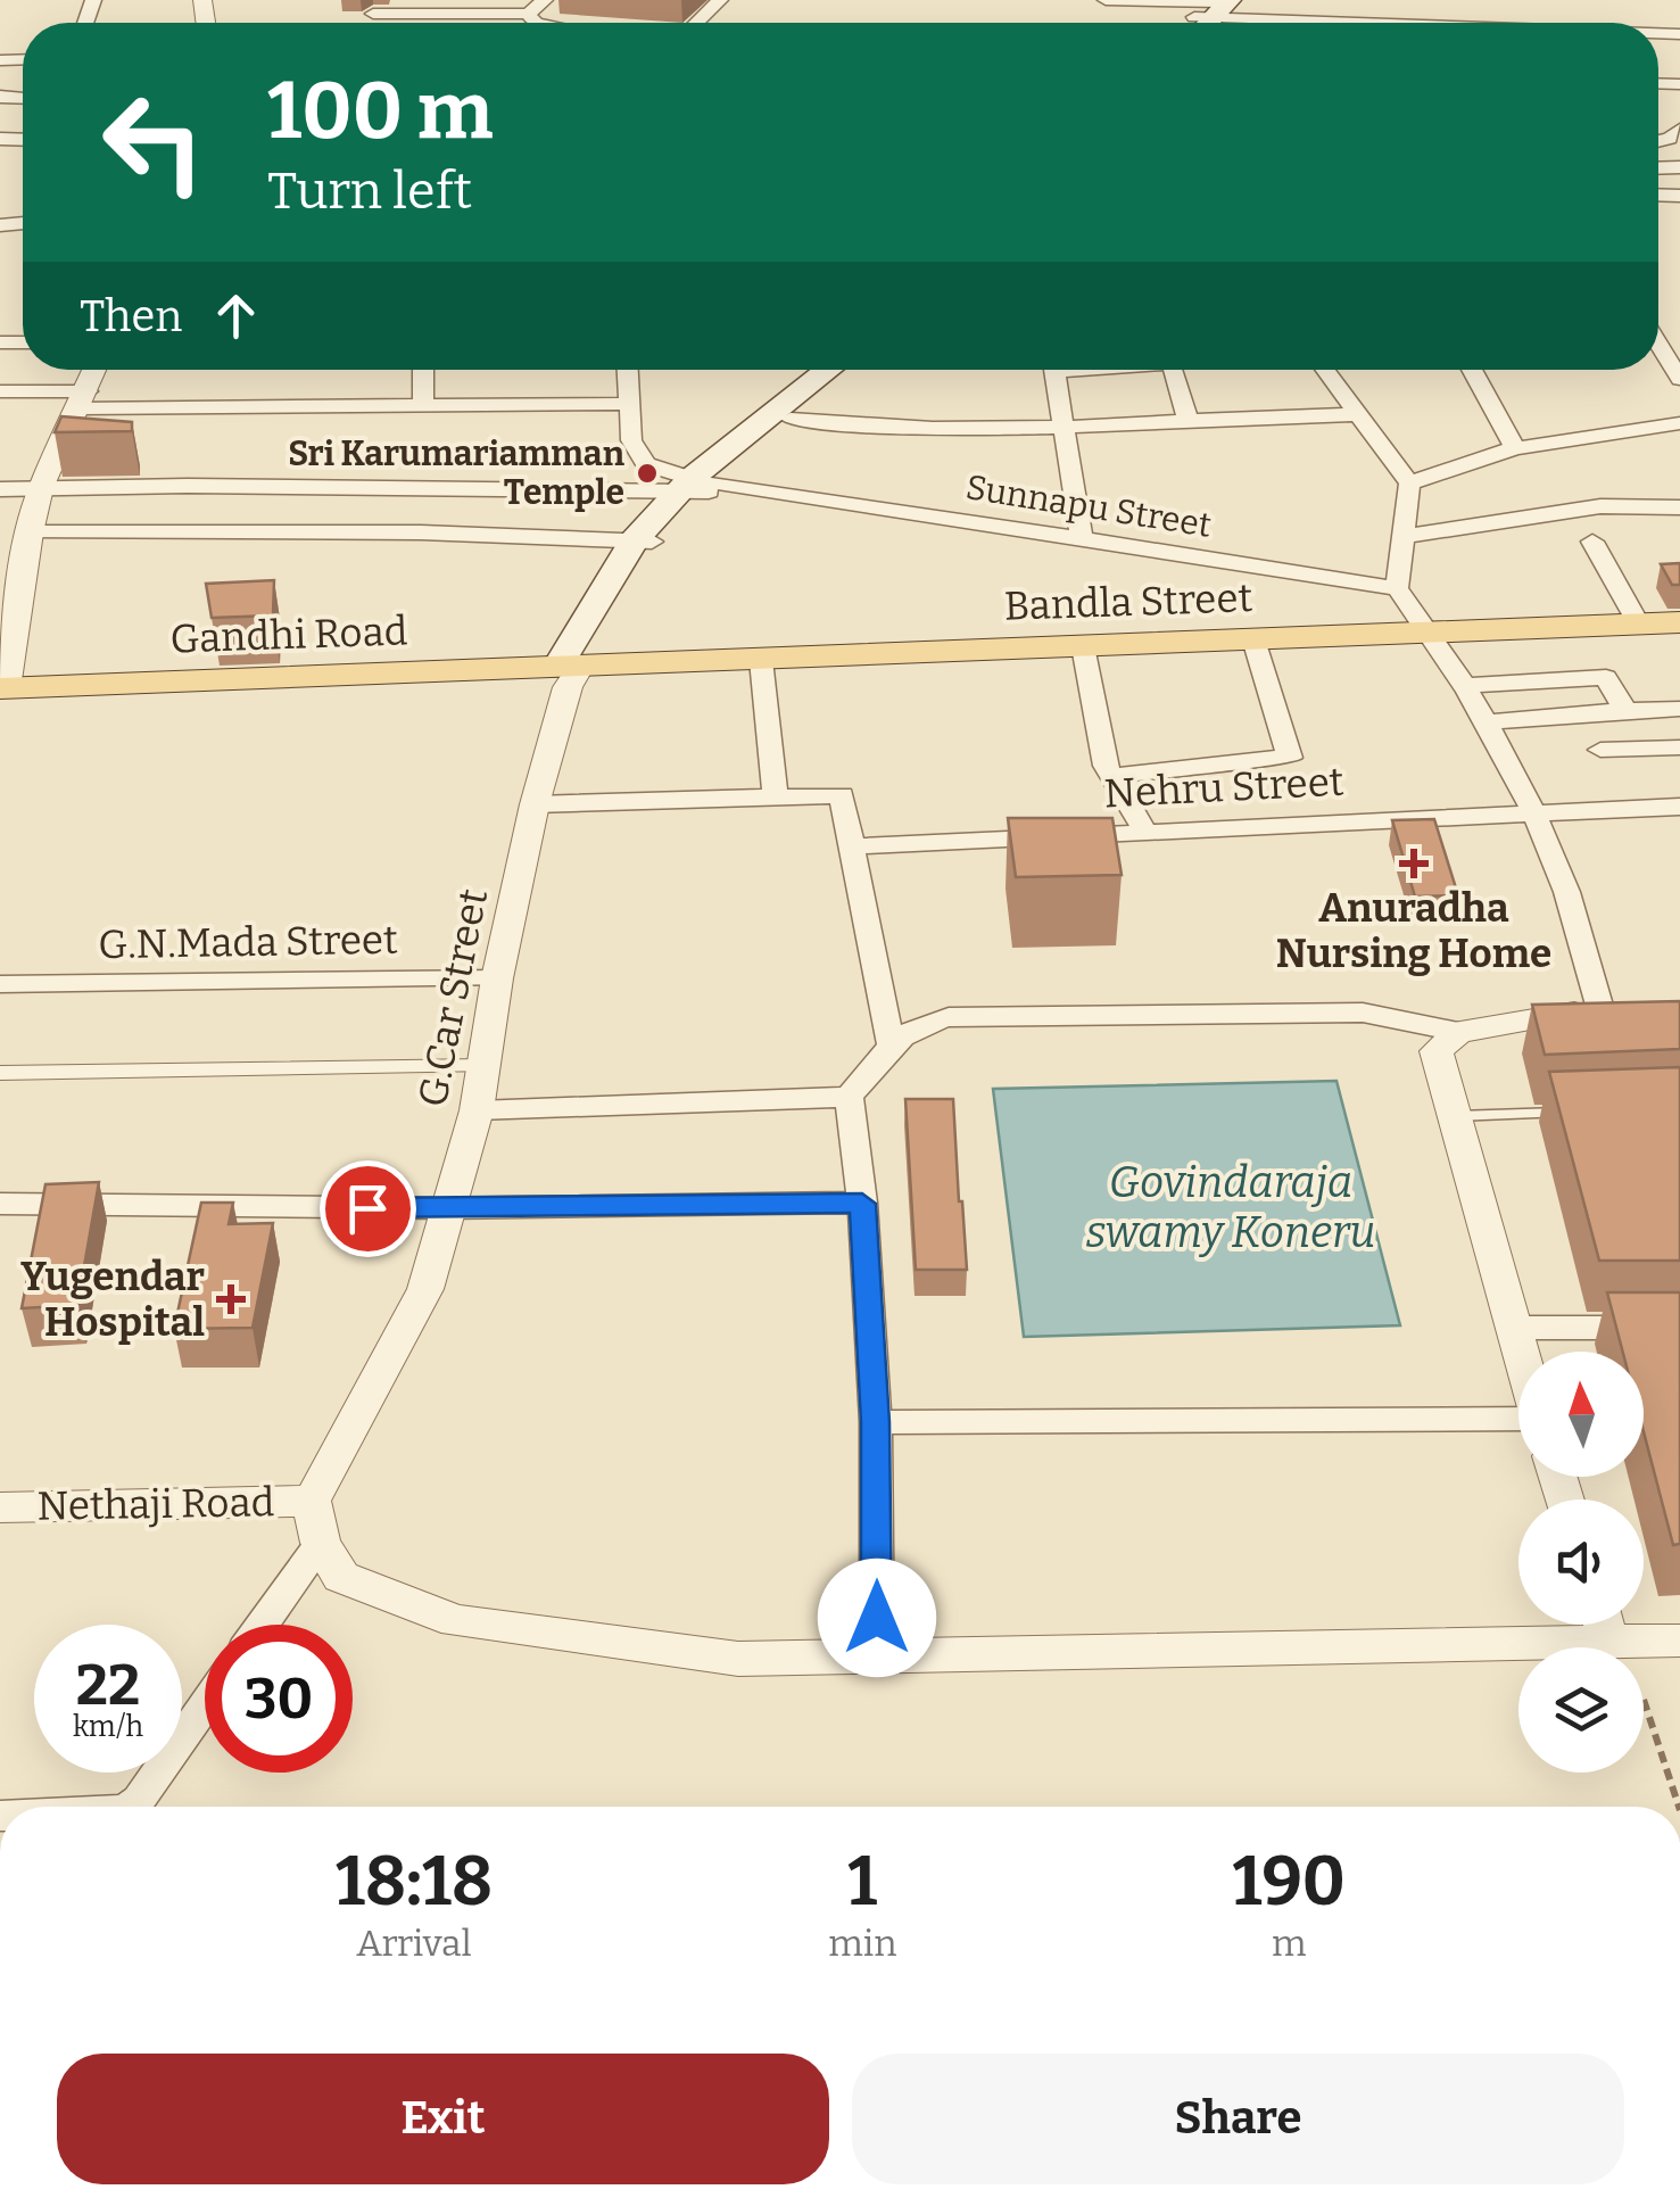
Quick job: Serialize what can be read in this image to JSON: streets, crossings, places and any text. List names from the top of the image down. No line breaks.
{"streets":{"main road":["Bandla Street","Gandhi Road"],"street":["Sunnapu Street","Nehru Street","G.N.Mada Street","G.Car Street","Nethaji Road"]},"crossings":[["Bandla Street","Gandhi Road"],["Bandla Street","G.Car Street"],["Gandhi Road","G.Car Street"],["G.N.Mada Street","G.Car Street"],["G.Car Street","Nethaji Road"]],"water":["Govindaraja swamy Koneru"],"places":{"other":["Sri Karumariamman Temple"],"health":["Anuradha Nursing Home","Yugendar Hospital"]},"north":"top","page":{"turn":["100 m","Turn left"],"then":"Then","speed":"22 km/h","limit":"30","eta":["18:18","Arrival","1","min","190","m"],"buttons":["Exit","Share"]}}
